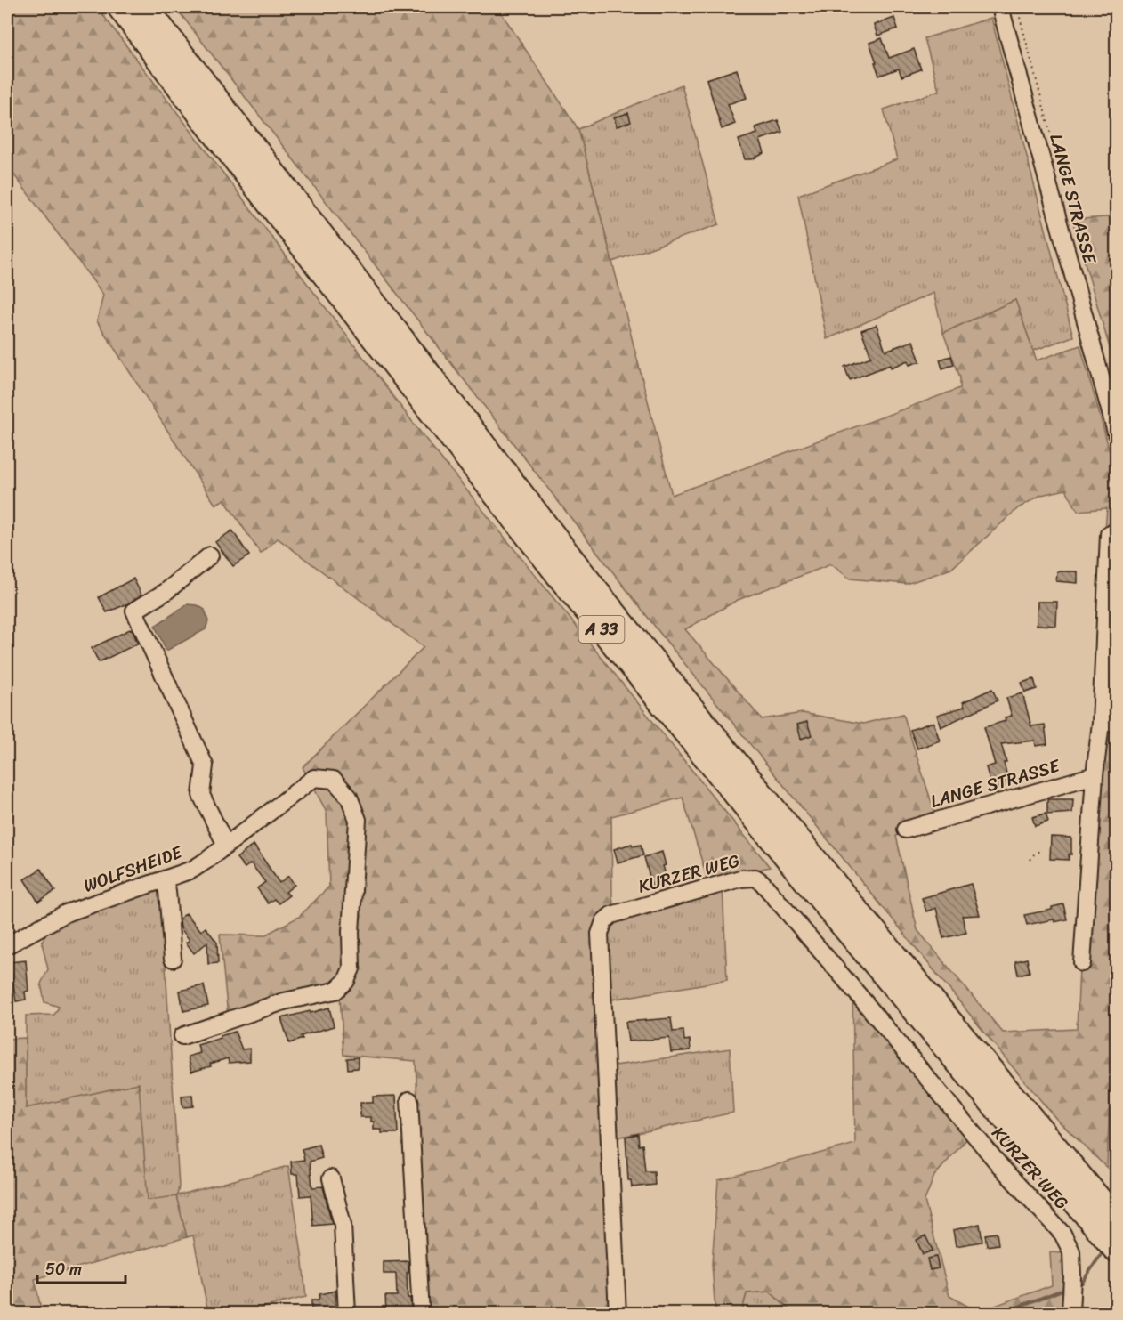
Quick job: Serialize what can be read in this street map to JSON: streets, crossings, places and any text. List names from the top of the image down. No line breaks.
{"streets":{"highway":["A 33"],"street":["LANGE STRASSE","WOLFSHEIDE","KURZER WEG"]},"scale_bar":"50 m"}
